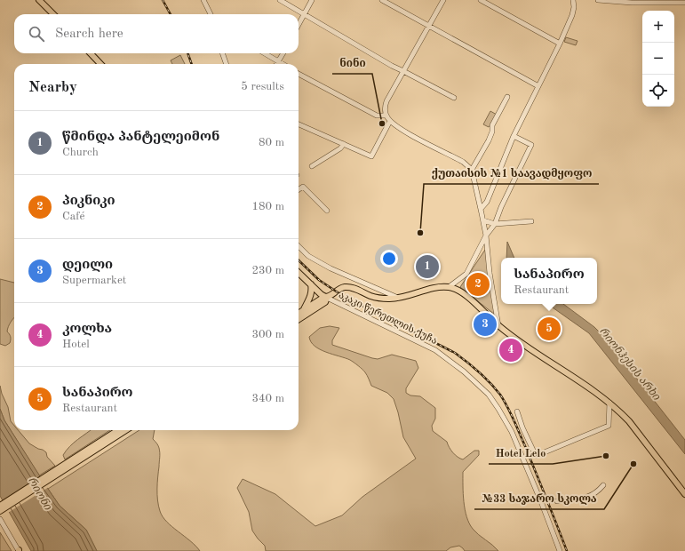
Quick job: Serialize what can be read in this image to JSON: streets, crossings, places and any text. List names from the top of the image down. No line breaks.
{"streets":{"main road":["აკაკი წერეთლის ქუჩა"]},"water":["რიონჰესის არხი","რიონი"],"places":["ნინი","ქუთაისის №1 საავადმყოფო","Hotel Lelo","№33 საჯარო სკოლა"],"page":{"map_buttons":["+","−"],"search":"Search here","heading":["Nearby","5 results"],"list":[{"mark":"1","name":"წმინდა პანტელეიმონ","note":"Church","value":"80 m"},{"mark":"2","name":"პიკნიკი","note":"Café","value":"180 m"},{"mark":"3","name":"დეილი","note":"Supermarket","value":"230 m"},{"mark":"4","name":"კოლხა","note":"Hotel","value":"300 m"},{"mark":"5","name":"სანაპირო","note":"Restaurant","value":"340 m"}],"pins":["1","2","3","5","4"],"popup":["სანაპირო","Restaurant"]}}
